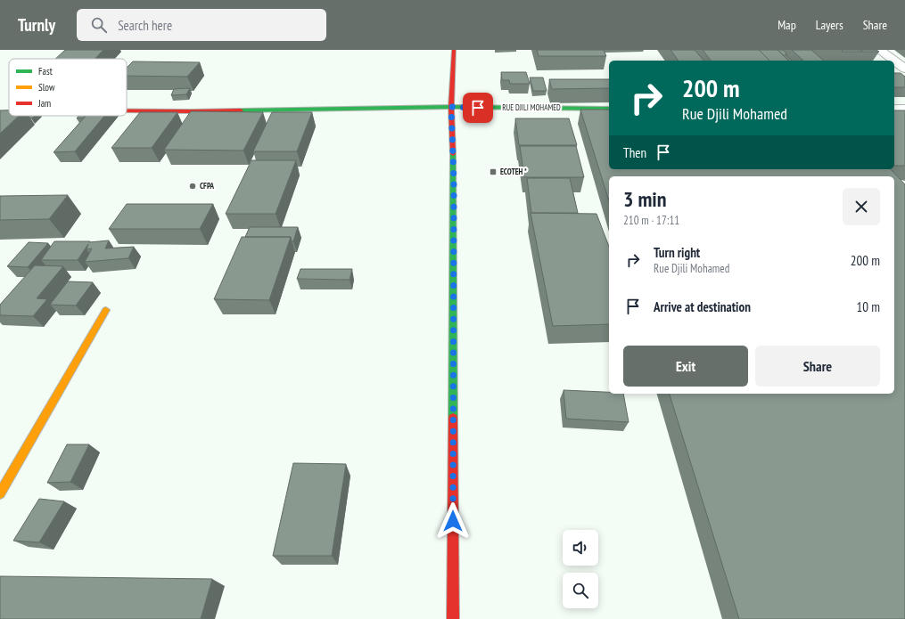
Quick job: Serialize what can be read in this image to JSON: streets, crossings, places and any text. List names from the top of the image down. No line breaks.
{"streets":{"street":["RUE DJILI MOHAMED"]},"places":{"transit":["ECOTEH *"],"other":["CFPA"]},"legend":["Fast","Slow","Jam"],"page":{"header":"Turnly","search":"Search here","nav":["Map","Layers","Share"],"turn":["200 m","Rue Djili Mohamed"],"then":"Then","heading":["3 min","210 m · 17:11"],"list":[{"name":"Turn right","note":"Rue Djili Mohamed","value":"200 m"},{"name":"Arrive at destination","value":"10 m"}],"buttons":["Exit","Share"]}}
